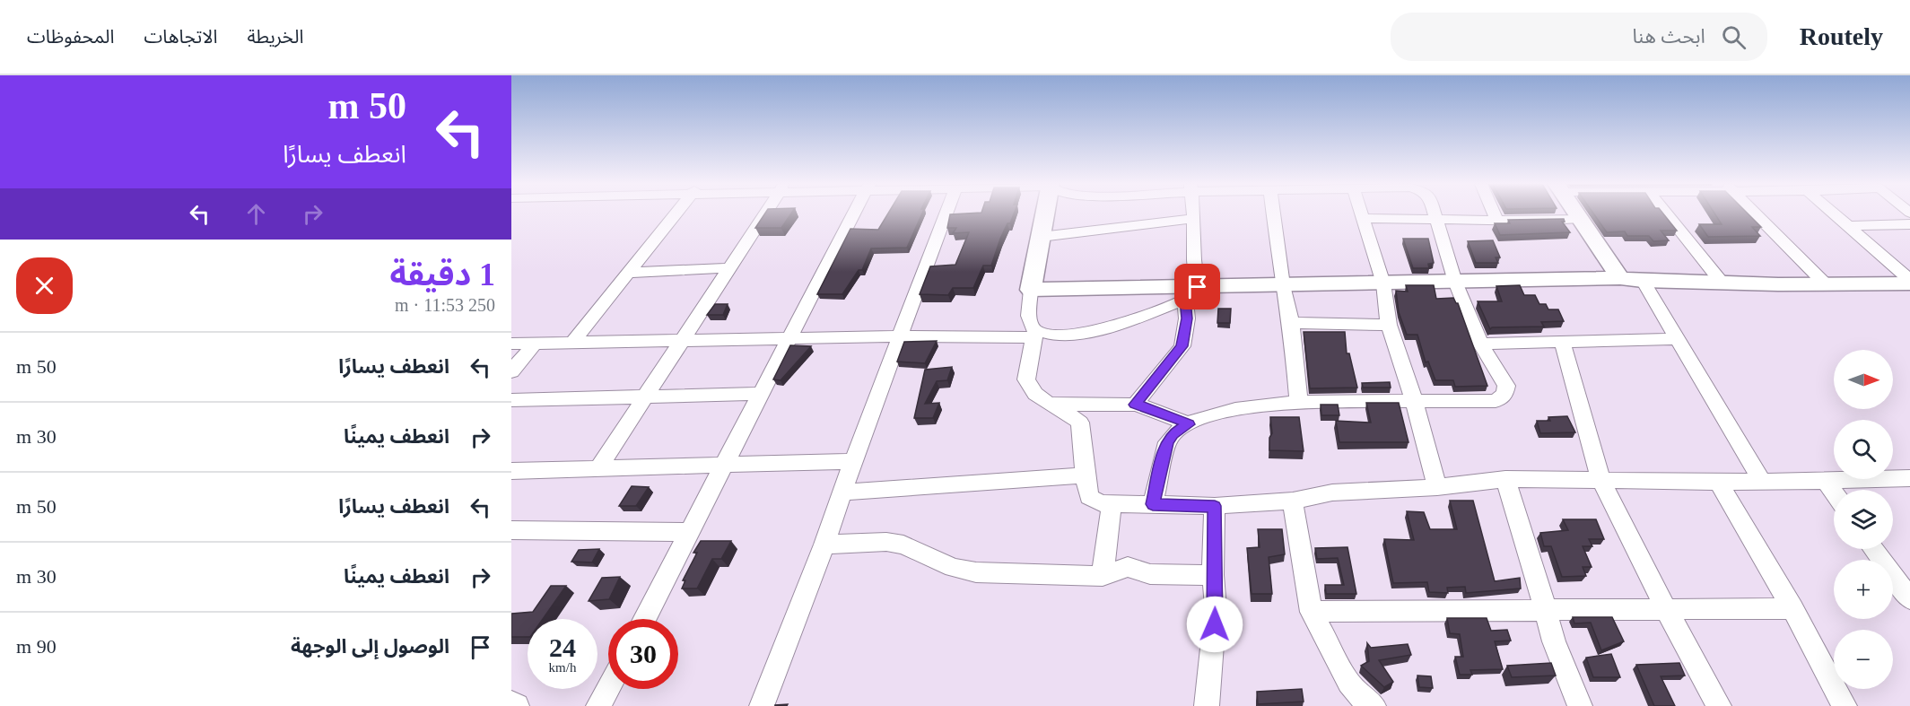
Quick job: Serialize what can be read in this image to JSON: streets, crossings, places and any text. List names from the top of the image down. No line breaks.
{"north":"right","page":{"header":"Routely","search":"ابحث هنا","nav":["الخريطة","الاتجاهات","المحفوظات"],"turn":["50 m","انعطف يسارًا"],"heading":["1 دقيقة","250 m · 11:53"],"list":[{"name":"انعطف يسارًا","value":"50 m"},{"name":"انعطف يمينًا","value":"30 m"},{"name":"انعطف يسارًا","value":"50 m"},{"name":"انعطف يمينًا","value":"30 m"},{"name":"الوصول إلى الوجهة","value":"90 m"}],"map_buttons":["+","−"],"speed":"24 km/h","limit":"30"}}
